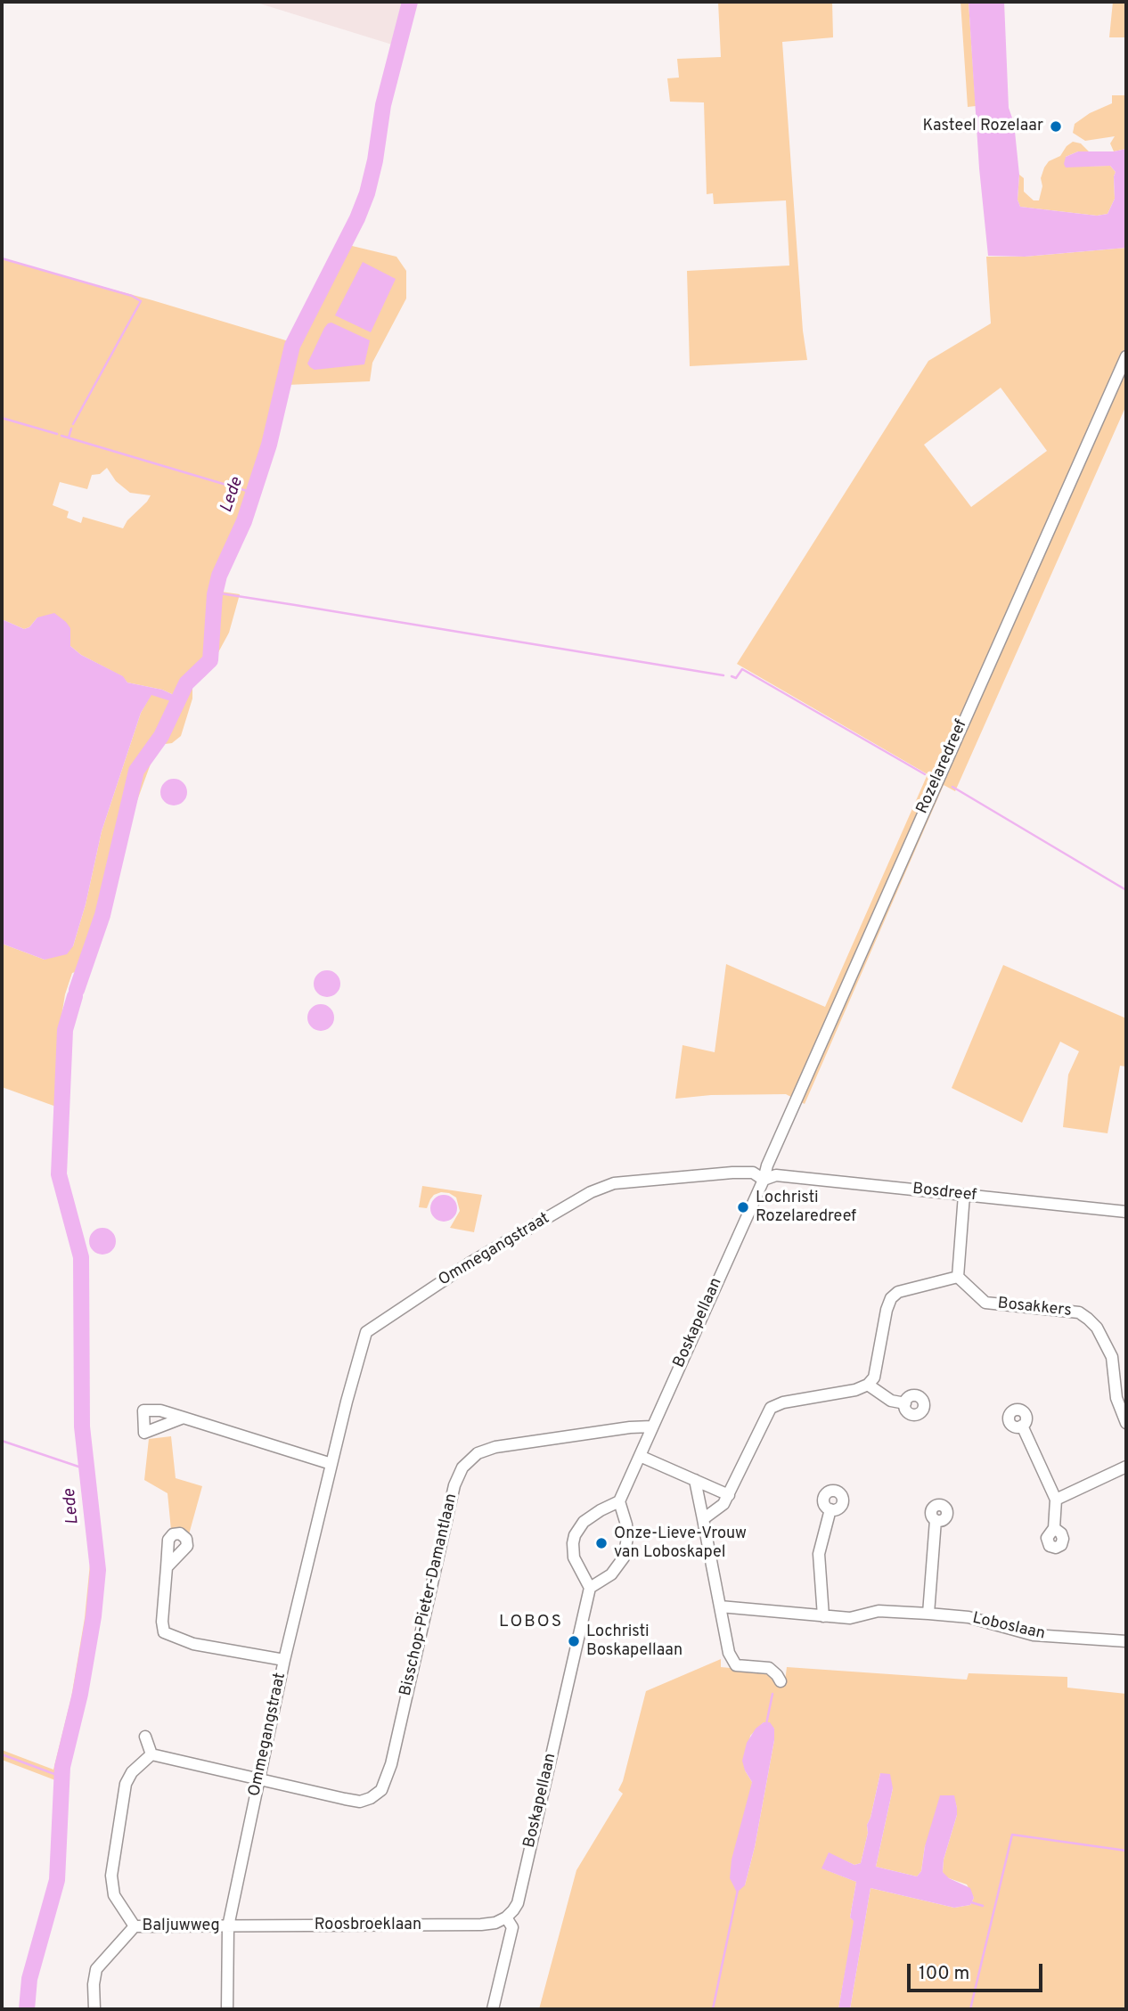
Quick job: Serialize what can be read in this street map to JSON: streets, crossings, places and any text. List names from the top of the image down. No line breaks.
{"streets":{"street":["Rozelaredreef","Bosdreef","Ommegangstraat","Bosakkers","Boskapellaan","Bisschop-Pieter-Damantlaan","Loboslaan","Roosbroeklaan","Baljuwweg"]},"crossings":[["Rozelaredreef","Bosdreef"],["Rozelaredreef","Ommegangstraat"],["Rozelaredreef","Boskapellaan"],["Bosdreef","Ommegangstraat"],["Bosdreef","Boskapellaan"],["Ommegangstraat","Boskapellaan"],["Ommegangstraat","Bisschop-Pieter-Damantlaan"],["Ommegangstraat","Roosbroeklaan"],["Ommegangstraat","Baljuwweg"],["Boskapellaan","Bisschop-Pieter-Damantlaan"],["Boskapellaan","Roosbroeklaan"],["Roosbroeklaan","Baljuwweg"]],"districts":["LOBOS"],"water":["Lede"],"places":["Kasteel Rozelaar","Lochristi Rozelaredreef","Onze-Lieve-Vrouw van Loboskapel","Lochristi Boskapellaan"],"scale_bar":"100 m"}
